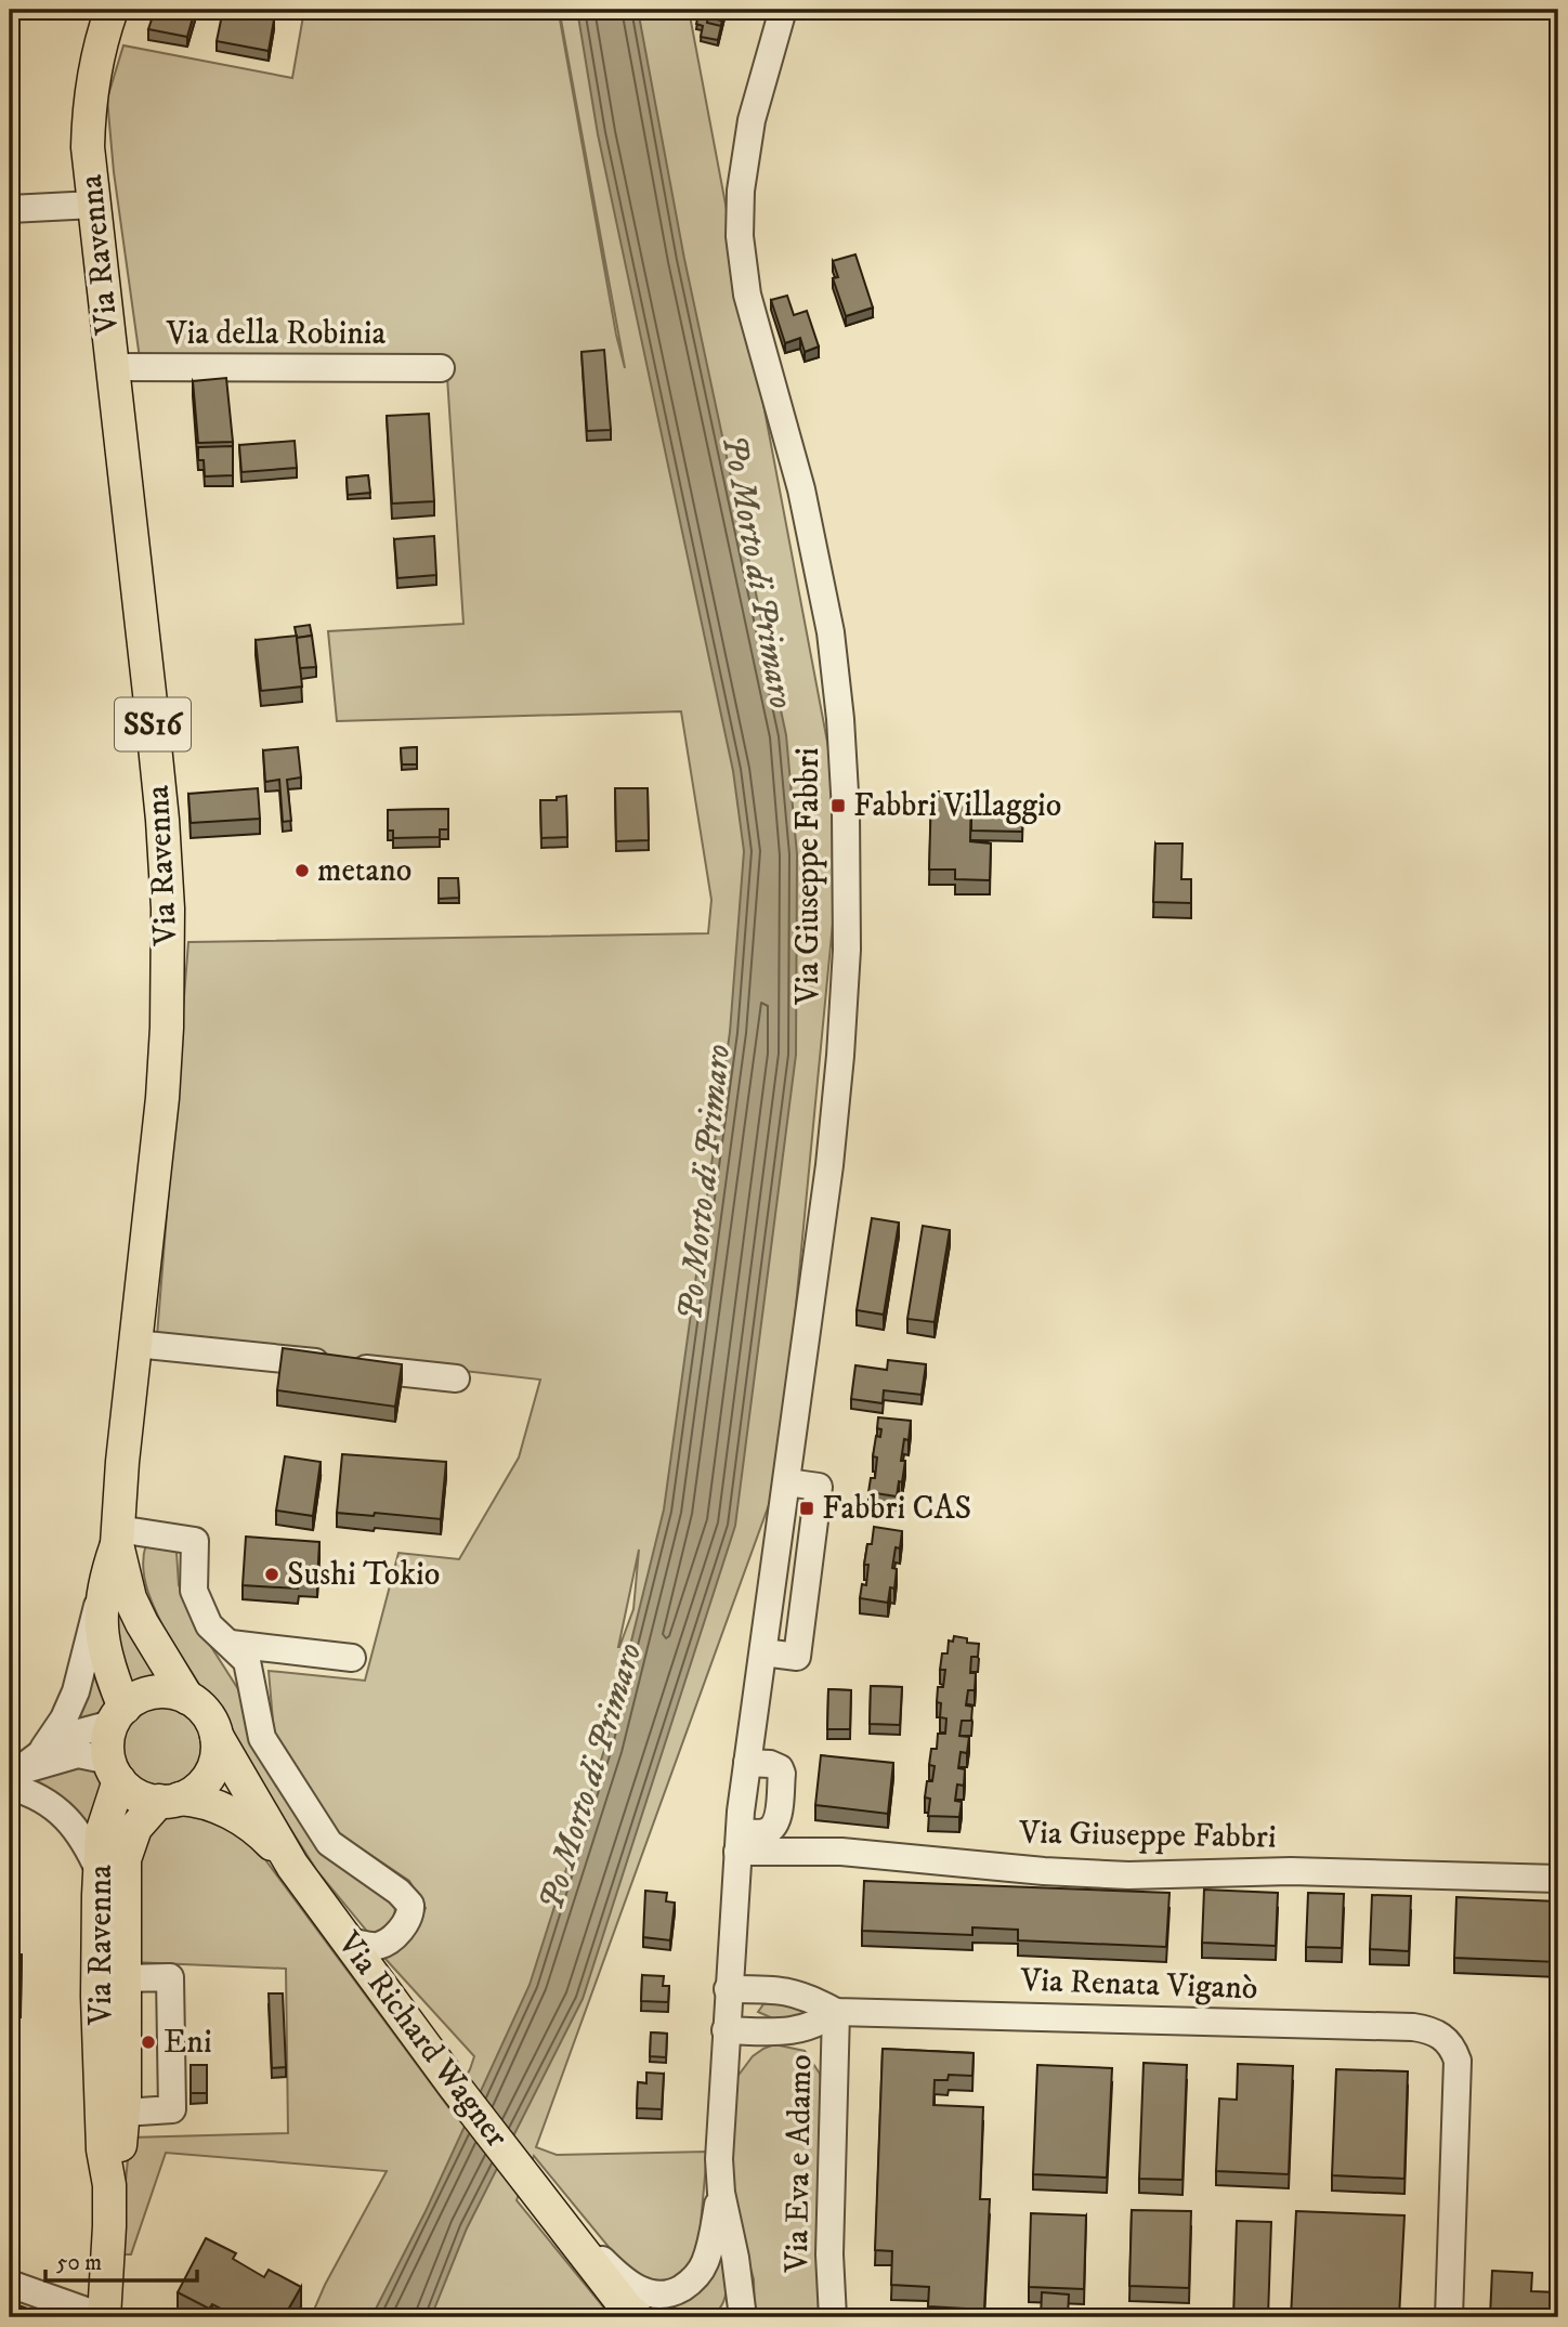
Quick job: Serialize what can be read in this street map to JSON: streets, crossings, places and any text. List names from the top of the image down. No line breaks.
{"streets":{"main road":["Via Ravenna","SS16","Via Richard Wagner"],"street":["Via della Robinia","Via Giuseppe Fabbri","Via Renata Viganò","Via Eva e Adamo"]},"crossings":[["Via Ravenna","Via della Robinia"],["Via Ravenna","Via Richard Wagner"],["Via Giuseppe Fabbri","Via Renata Viganò"],["Via Giuseppe Fabbri","Via Richard Wagner"],["Via Renata Viganò","Via Eva e Adamo"]],"water":["Po Morto di Primaro"],"places":{"transit":["Fabbri Villaggio","Fabbri CAS"],"other":["metano","Sushi Tokio","Eni"]},"scale_bar":"50 m"}
